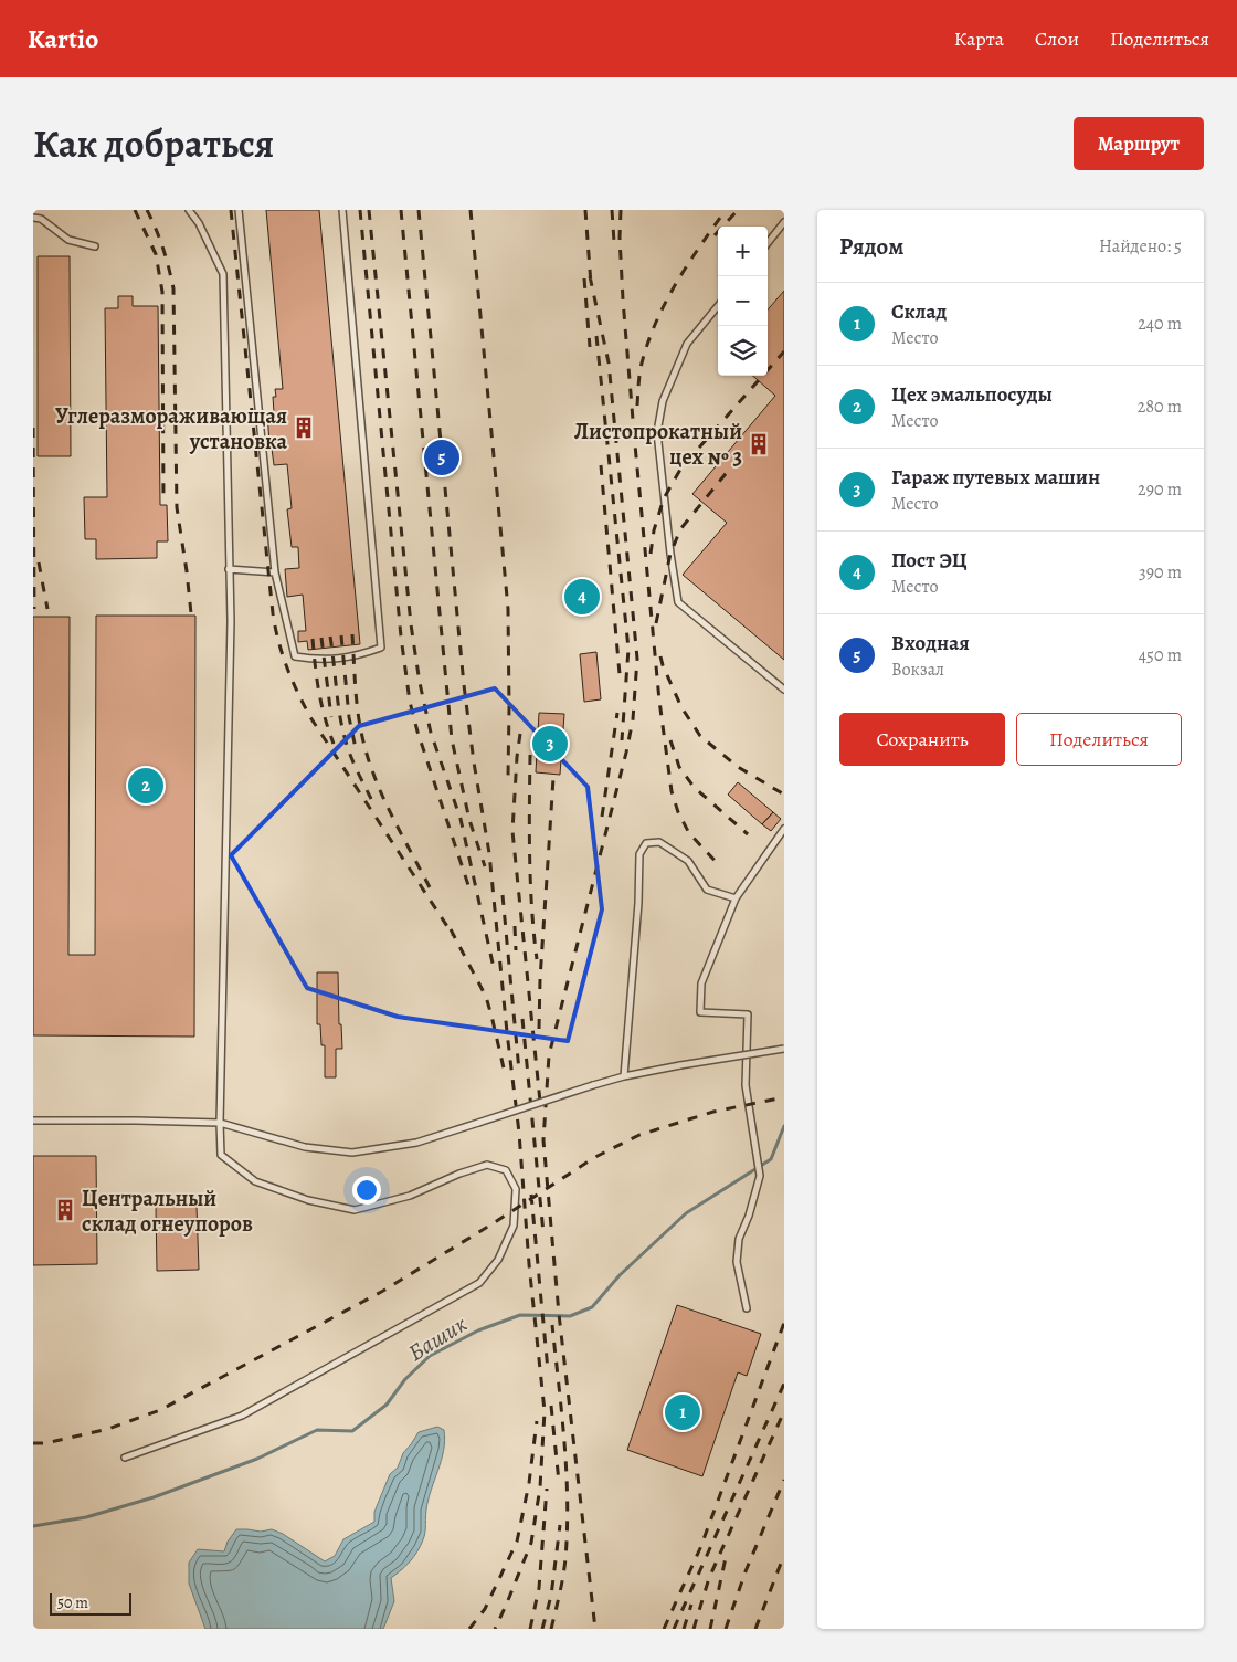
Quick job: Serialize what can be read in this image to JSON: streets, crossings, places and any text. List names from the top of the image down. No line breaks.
{"water":["Башик"],"places":{"building":["Углеразмораживающая установка","Листопрокатный цех № 3","Центральный склад огнеупоров"]},"scale_bar":"50 m","page":{"header":"Kartio","nav":["Карта","Слои","Поделиться"],"title":"Как добраться","buttons":["Маршрут",["Сохранить","Поделиться"]],"heading":["Рядом","Найдено: 5"],"map_buttons":["+","−"],"list":[{"mark":"1","name":"Склад","note":"Место","value":"240 m"},{"mark":"2","name":"Цех эмальпосуды","note":"Место","value":"280 m"},{"mark":"3","name":"Гараж путевых машин","note":"Место","value":"290 m"},{"mark":"4","name":"Поcт ЭЦ","note":"Место","value":"390 m"},{"mark":"5","name":"Входная","note":"Вокзал","value":"450 m"}],"pins":["5","4","3","2","1"],"scale":"50 m"}}
